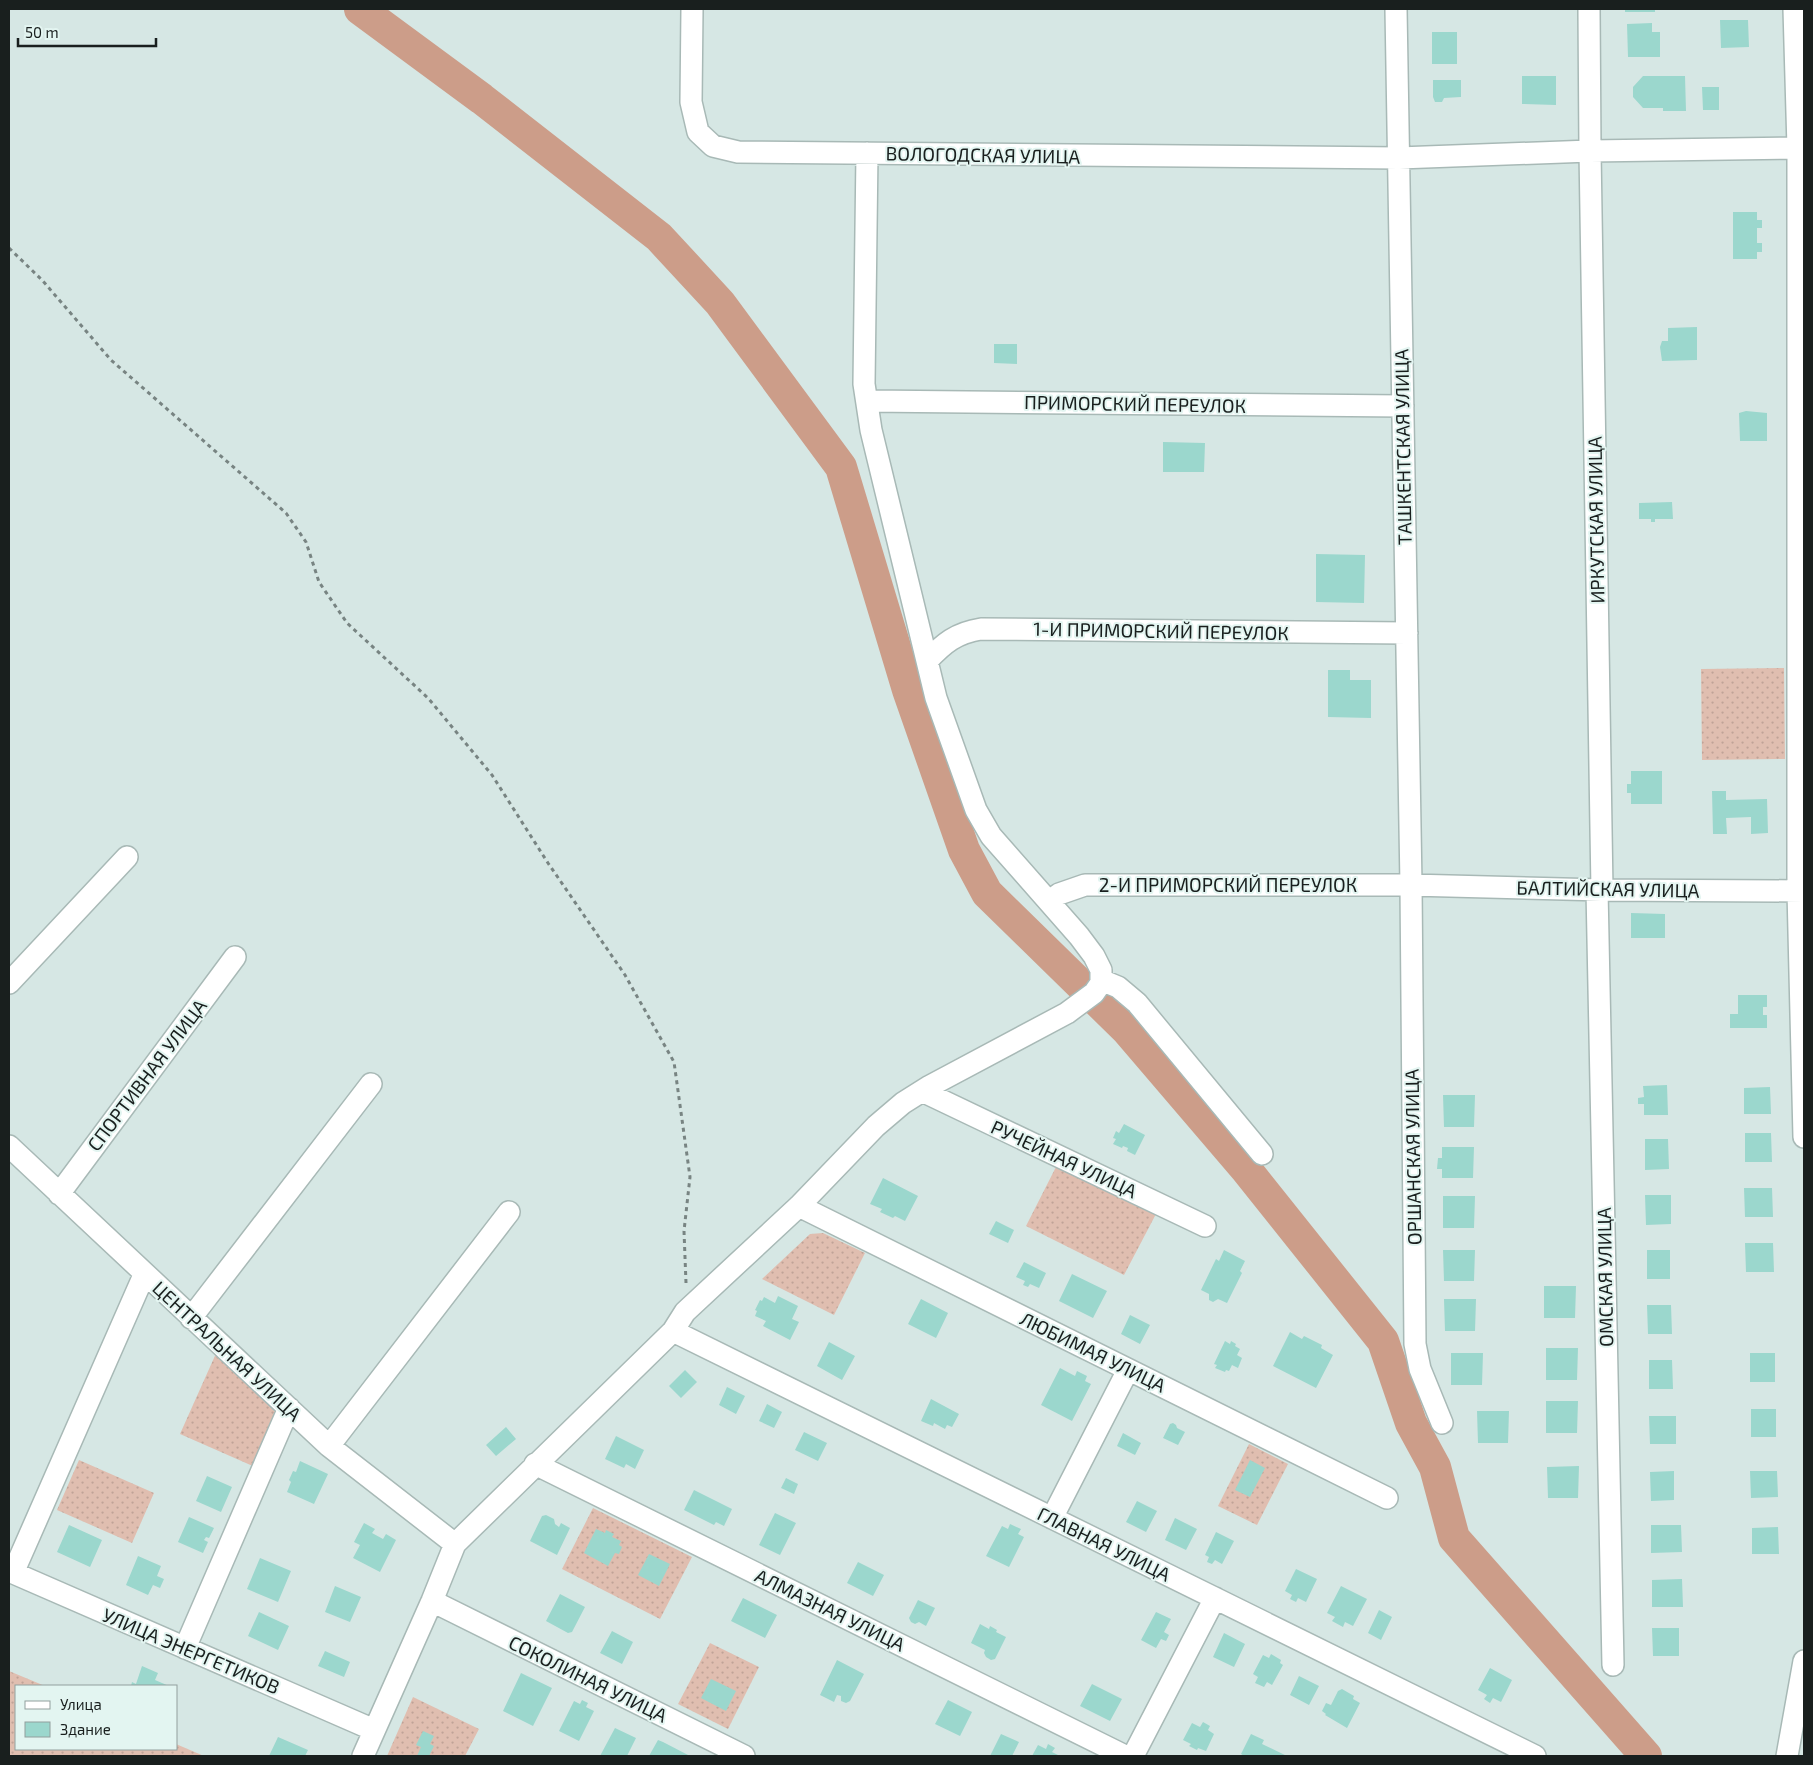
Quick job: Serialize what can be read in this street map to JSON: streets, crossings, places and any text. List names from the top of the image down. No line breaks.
{"streets":{"street":["ВОЛОГОДСКАЯ УЛИЦА","ПРИМОРСКИЙ ПЕРЕУЛОК","ТАШКЕНТСКАЯ УЛИЦА","ИРКУТСКАЯ УЛИЦА","1-И ПРИМОРСКИЙ ПЕРЕУЛОК","2-И ПРИМОРСКИЙ ПЕРЕУЛОК","БАЛТИЙСКАЯ УЛИЦА","СПОРТИВНАЯ УЛИЦА","ОРШАНСКАЯ УЛИЦА","РУЧЕЙНАЯ УЛИЦА","ОМСКАЯ УЛИЦА","ЦЕНТРАЛЬНАЯ УЛИЦА","ЛЮБИМАЯ УЛИЦА","ГЛАВНАЯ УЛИЦА","АЛМАЗНАЯ УЛИЦА","УЛИЦА ЭНЕРГЕТИКОВ","СОКОЛИНАЯ УЛИЦА"]},"crossings":[["ВОЛОГОДСКАЯ УЛИЦА","ТАШКЕНТСКАЯ УЛИЦА"],["ВОЛОГОДСКАЯ УЛИЦА","ИРКУТСКАЯ УЛИЦА"],["ПРИМОРСКИЙ ПЕРЕУЛОК","ТАШКЕНТСКАЯ УЛИЦА"],["ТАШКЕНТСКАЯ УЛИЦА","1-И ПРИМОРСКИЙ ПЕРЕУЛОК"],["ТАШКЕНТСКАЯ УЛИЦА","2-И ПРИМОРСКИЙ ПЕРЕУЛОК"],["ТАШКЕНТСКАЯ УЛИЦА","БАЛТИЙСКАЯ УЛИЦА"],["ТАШКЕНТСКАЯ УЛИЦА","ОРШАНСКАЯ УЛИЦА"],["ИРКУТСКАЯ УЛИЦА","БАЛТИЙСКАЯ УЛИЦА"],["ИРКУТСКАЯ УЛИЦА","ОМСКАЯ УЛИЦА"],["2-И ПРИМОРСКИЙ ПЕРЕУЛОК","БАЛТИЙСКАЯ УЛИЦА"],["2-И ПРИМОРСКИЙ ПЕРЕУЛОК","ОРШАНСКАЯ УЛИЦА"],["БАЛТИЙСКАЯ УЛИЦА","ОРШАНСКАЯ УЛИЦА"],["БАЛТИЙСКАЯ УЛИЦА","ОМСКАЯ УЛИЦА"],["СПОРТИВНАЯ УЛИЦА","ЦЕНТРАЛЬНАЯ УЛИЦА"]],"legend":["Улица","Здание"],"scale_bar":"50 m"}
